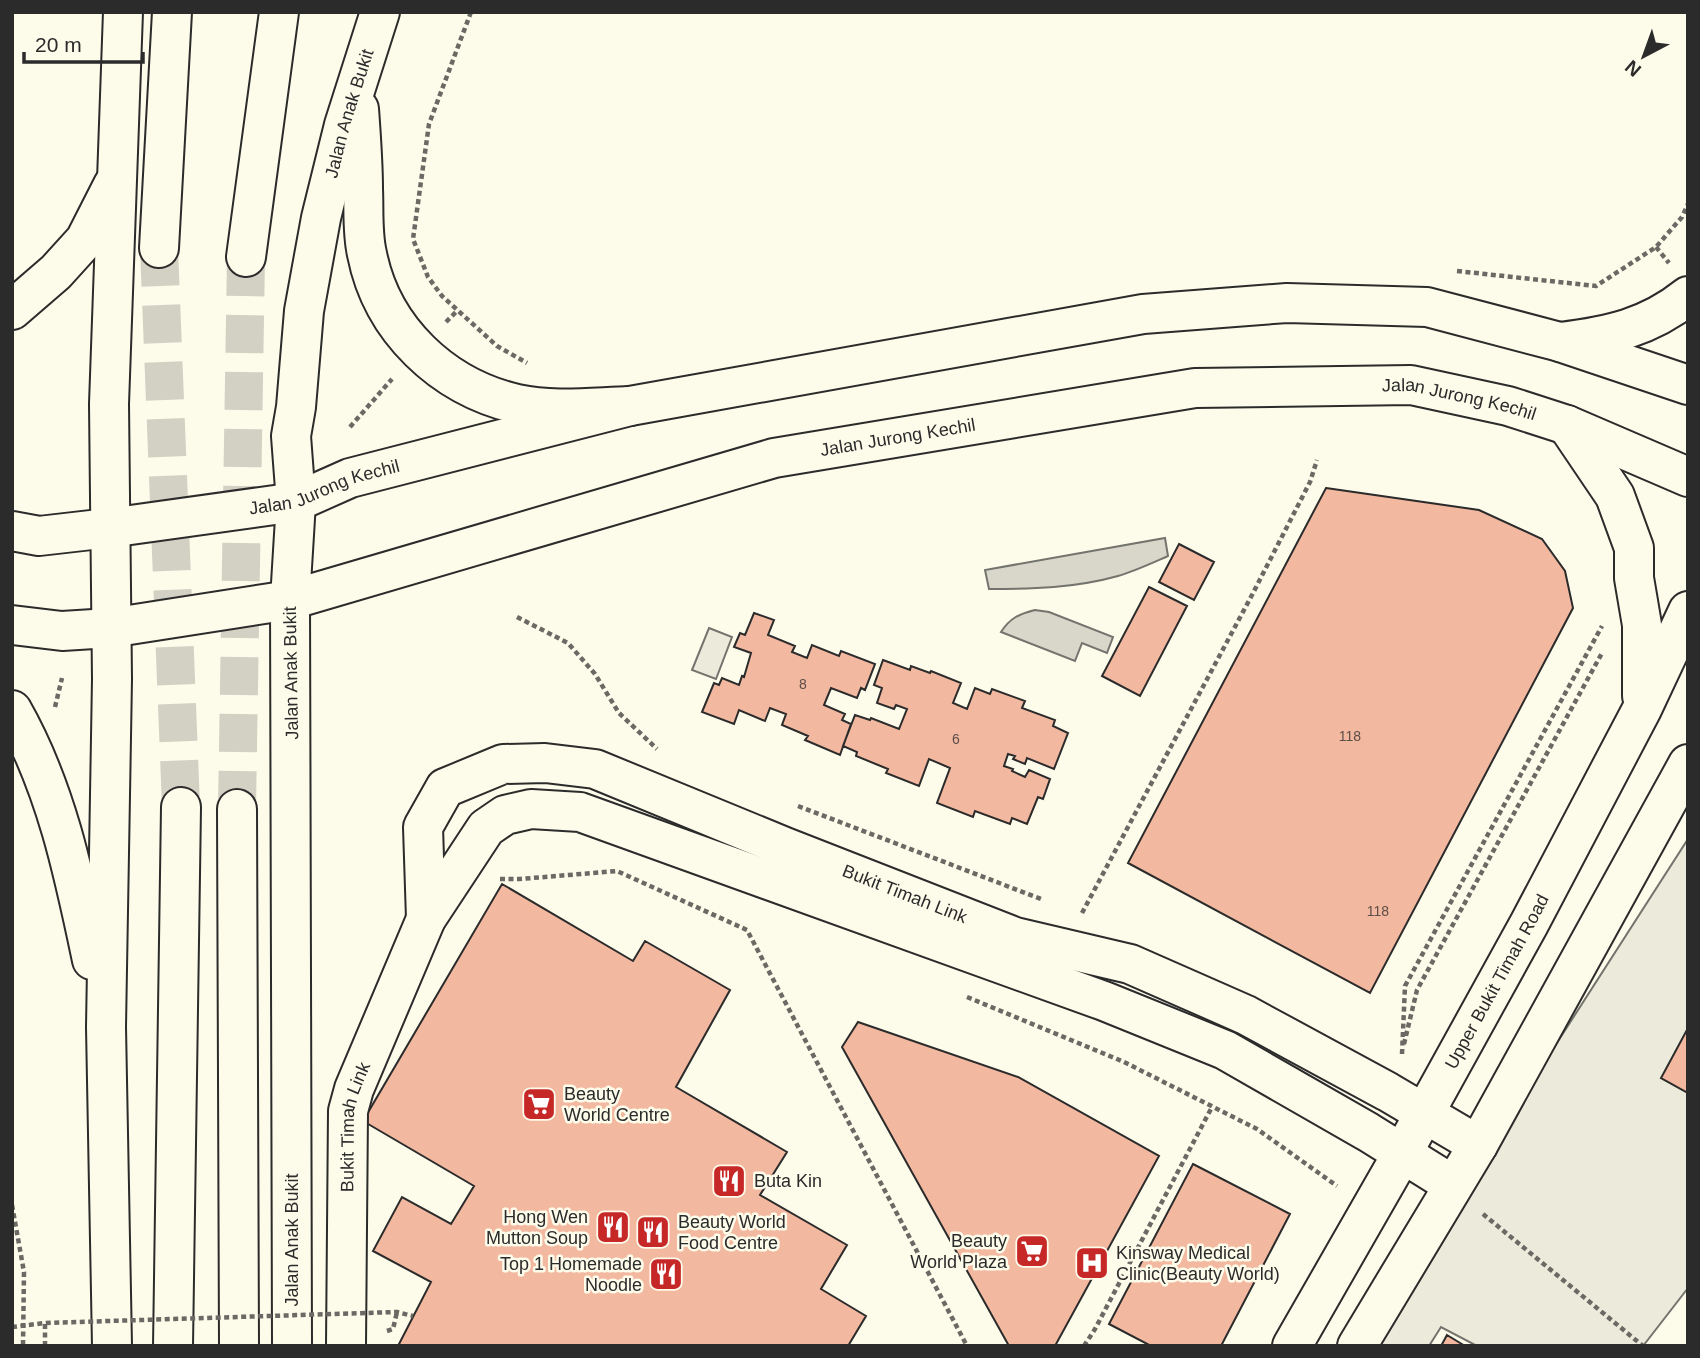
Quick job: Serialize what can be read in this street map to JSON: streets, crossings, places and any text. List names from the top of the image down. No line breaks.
{"streets":{"main road":["Jalan Anak Bukit","Jalan Jurong Kechil","Bukit Timah Link","Upper Bukit Timah Road"]},"crossings":[["Jalan Anak Bukit","Jalan Jurong Kechil"],["Bukit Timah Link","Upper Bukit Timah Road"]],"places":{"supermarket":["Beauty World Centre","Beauty World Plaza"],"restaurant":["Buta Kin","Hong Wen Mutton Soup","Beauty World Food Centre","Top 1 Homemade Noodle"],"hospital":["Kinsway Medical Clinic(Beauty World)"]},"house_numbers":["8","118","6","118"],"scale_bar":"20 m","north":"bottom left"}
